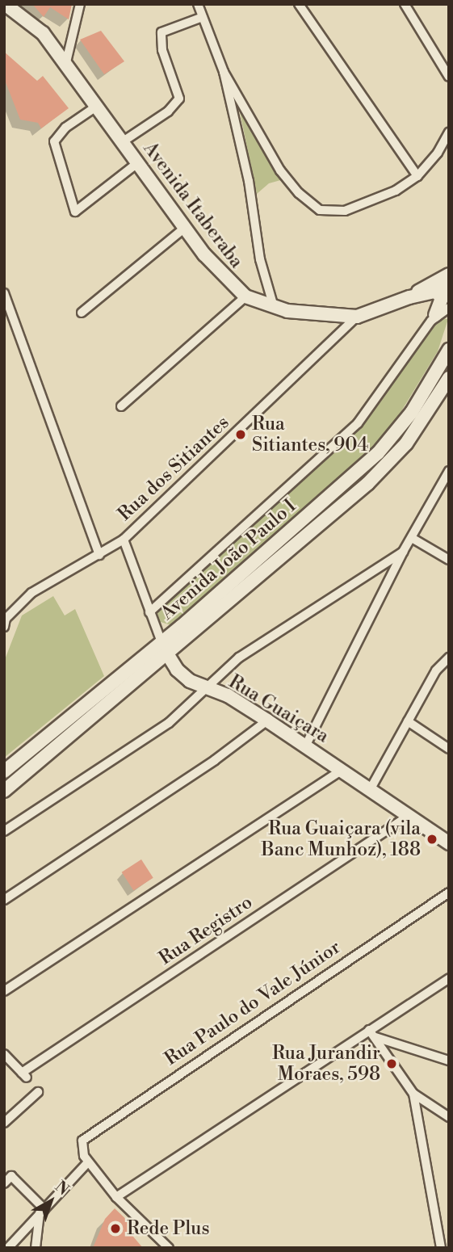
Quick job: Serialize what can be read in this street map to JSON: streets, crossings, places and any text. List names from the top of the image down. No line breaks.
{"streets":{"main road":["Avenida Itaberaba","Avenida João Paulo I","Rua Guaiçara"],"street":["Rua dos Sitiantes","Rua Registro","Rua Paulo do Vale Júnior"]},"crossings":[["Avenida Itaberaba","Rua dos Sitiantes"],["Rua dos Sitiantes","Rua Guaiçara"],["Avenida João Paulo I","Rua Guaiçara"],["Rua Guaiçara","Rua Registro"]],"places":["Rua Sitiantes, 904","Rua Guaiçara (vila Banc Munhoz), 188","Rua Jurandir Moraes, 598","Rede Plus"],"north":"top right"}
